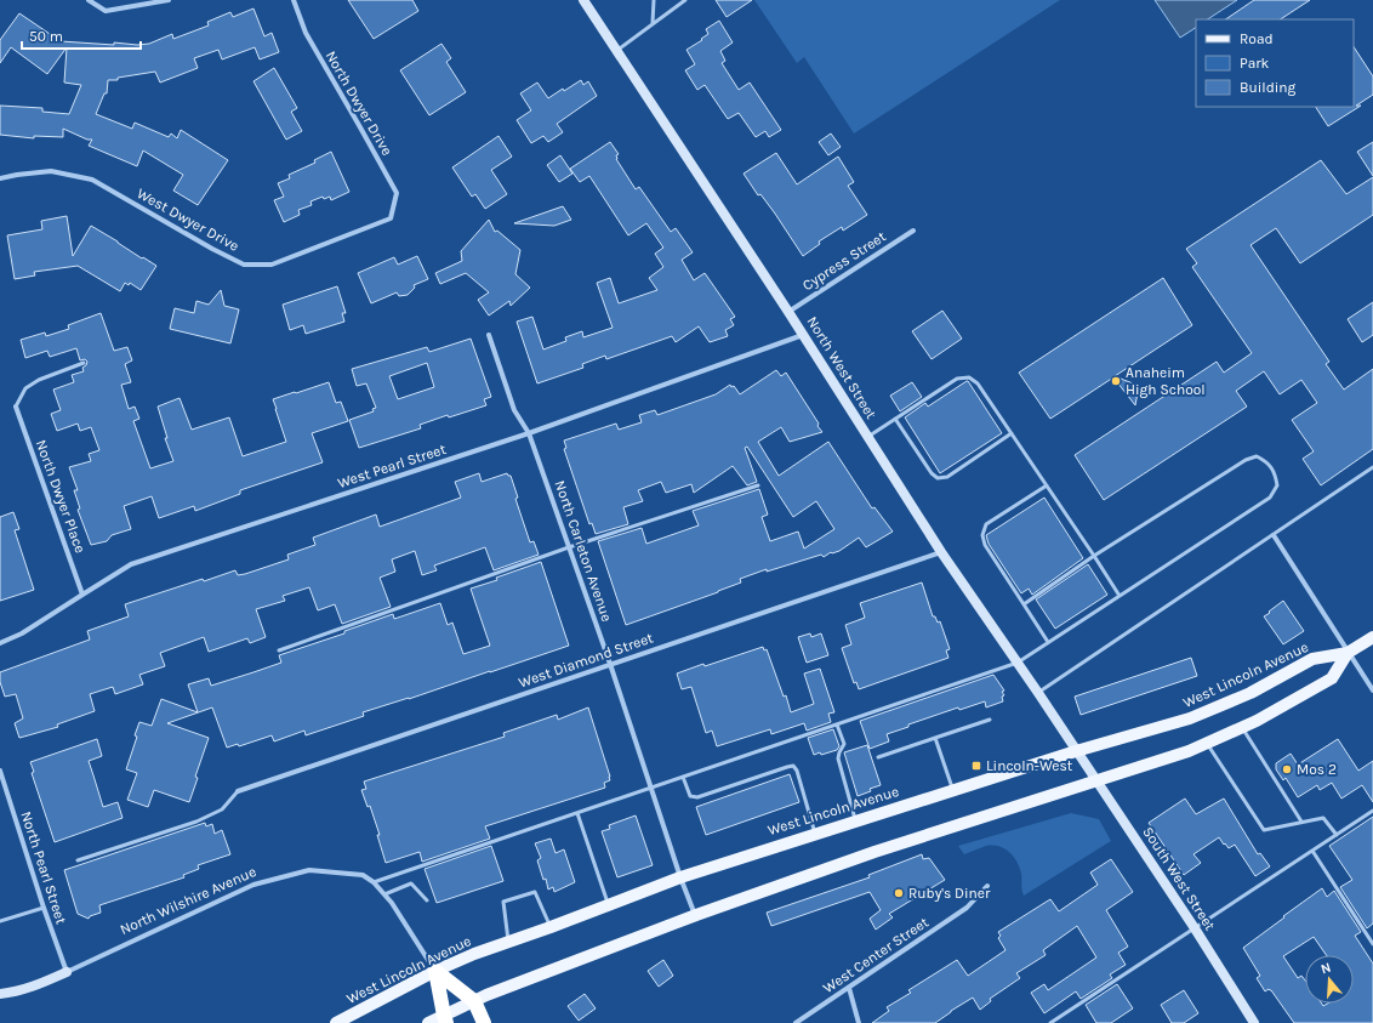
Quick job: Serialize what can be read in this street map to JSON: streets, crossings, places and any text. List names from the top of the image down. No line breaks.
{"streets":{"main road":["West Lincoln Avenue"],"street":["North Dwyer Drive","West Dwyer Drive","Cypress Street","North West Street","West Pearl Street","North Dwyer Place","North Carleton Avenue","West Diamond Street","North Pearl Street","South West Street","North Wilshire Avenue","West Center Street"]},"crossings":[["North Dwyer Drive","West Dwyer Drive"],["Cypress Street","North West Street"],["North West Street","West Pearl Street"],["North West Street","West Diamond Street"],["North West Street","West Lincoln Avenue"],["North West Street","South West Street"],["West Pearl Street","North Dwyer Place"],["West Pearl Street","North Carleton Avenue"],["North Carleton Avenue","West Diamond Street"],["North Carleton Avenue","West Lincoln Avenue"],["West Lincoln Avenue","South West Street"],["West Lincoln Avenue","North Wilshire Avenue"],["North Pearl Street","North Wilshire Avenue"]],"places":{"other":["Anaheim High School","Mos 2","Ruby's Diner"],"transit":["Lincoln-West"]},"legend":["Road","Park","Building"],"scale_bar":"50 m","north":"top"}
